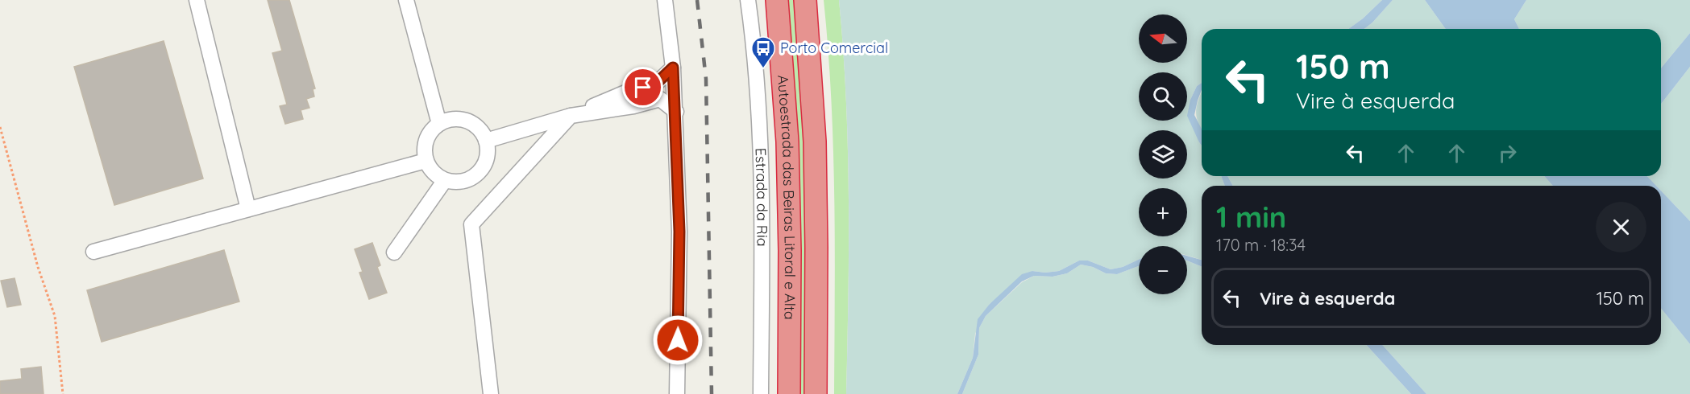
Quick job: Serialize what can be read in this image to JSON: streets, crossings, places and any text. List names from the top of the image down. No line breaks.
{"streets":{"highway":["Autoestrada das Beiras Litoral e Alta"],"street":["Estrada da Ria"]},"places":{"bus stop":["Porto Comercial"]},"north":"left","page":{"map_buttons":["+","−"],"turn":["150 m","Vire à esquerda"],"heading":["1 min","170 m · 18:34"],"list":[{"name":"Vire à esquerda","value":"150 m"}]}}
